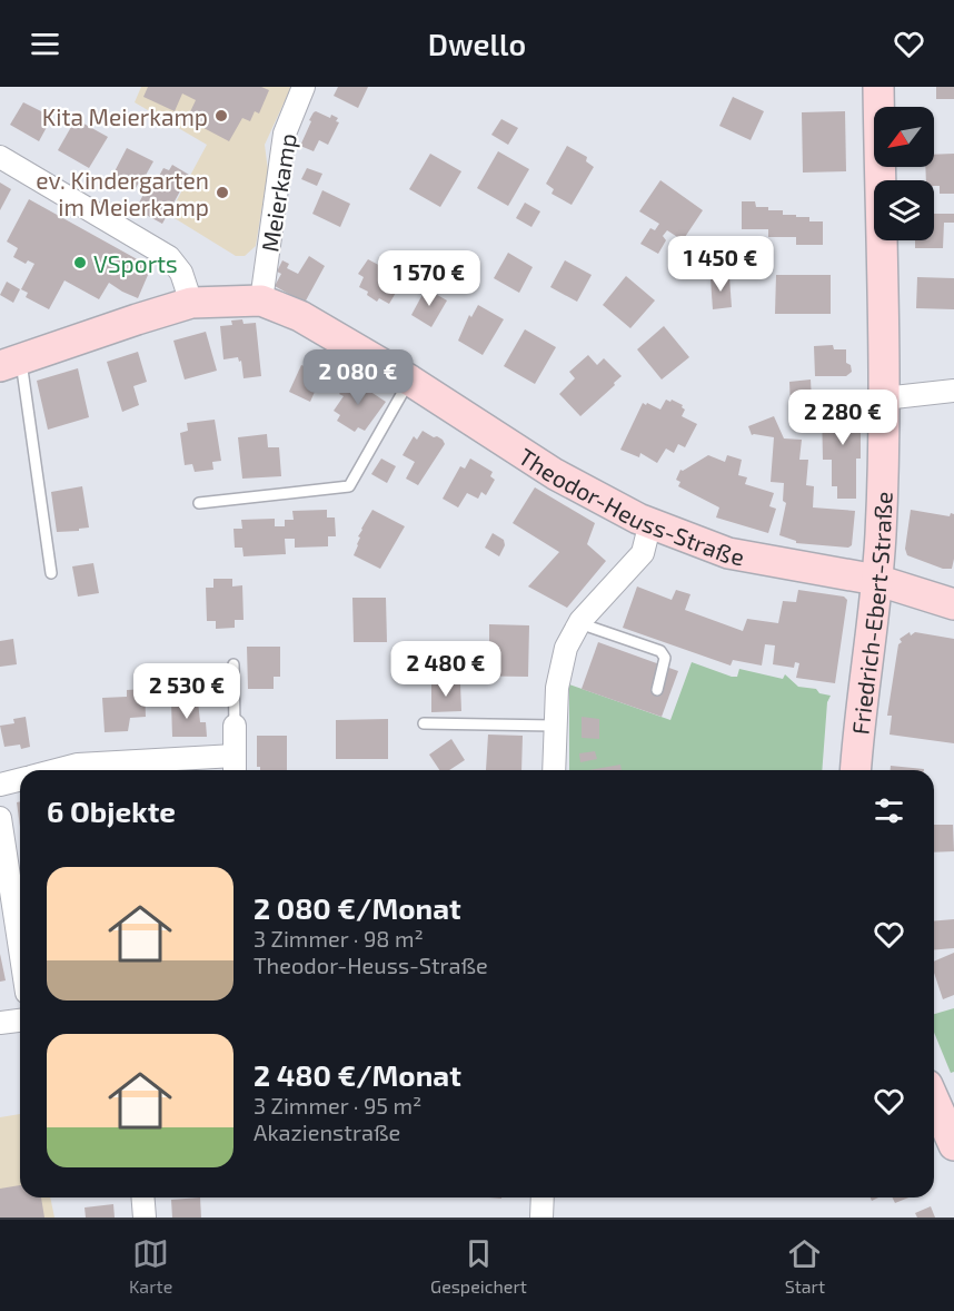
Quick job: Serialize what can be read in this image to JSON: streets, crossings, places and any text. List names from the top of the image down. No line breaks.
{"streets":{"main road":["Theodor-Heuss-Straße","Friedrich-Ebert-Straße"],"street":["Meierkamp"]},"crossings":[["Meierkamp","Theodor-Heuss-Straße"],["Theodor-Heuss-Straße","Friedrich-Ebert-Straße"]],"places":["Kita Meierkamp","ev. Kindergarten im Meierkamp","VSports"],"north":"bottom left","page":{"header":"Dwello","price":["1 450 €","1 570 €","2 080 €","2 280 €","2 480 €","2 530 €"],"heading":"6 Objekte","list":[{"name":"2 080 €/Monat","note":"3 Zimmer · 98 m² · Theodor-Heuss-Straße"},{"name":"2 480 €/Monat","note":"3 Zimmer · 95 m² · Akazienstraße"}],"tabs":["Karte","Gespeichert","Start"]}}
